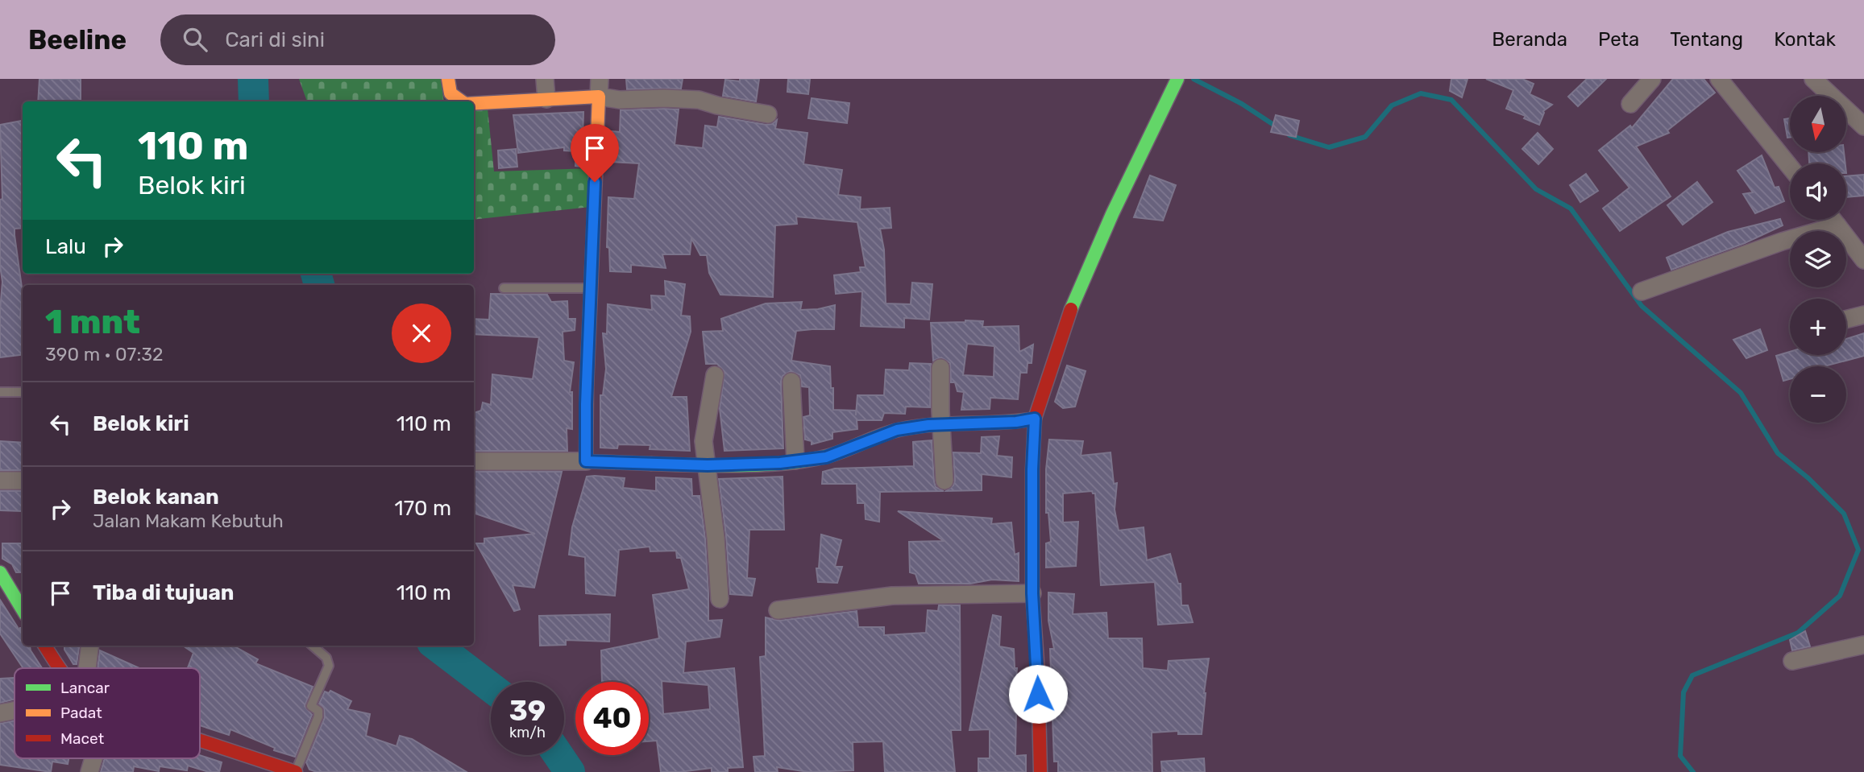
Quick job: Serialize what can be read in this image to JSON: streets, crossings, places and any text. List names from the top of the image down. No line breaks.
{"legend":["Lancar","Padat","Macet"],"north":"bottom","page":{"header":"Beeline","search":"Cari di sini","nav":["Beranda","Peta","Tentang","Kontak"],"map_buttons":["+","−"],"turn":["110 m","Belok kiri"],"then":"Lalu","heading":["1 mnt","390 m · 07:32"],"list":[{"name":"Belok kiri","value":"110 m"},{"name":"Belok kanan","note":"Jalan Makam Kebutuh","value":"170 m"},{"name":"Tiba di tujuan","value":"110 m"}],"speed":"39 km/h","limit":"40"}}
